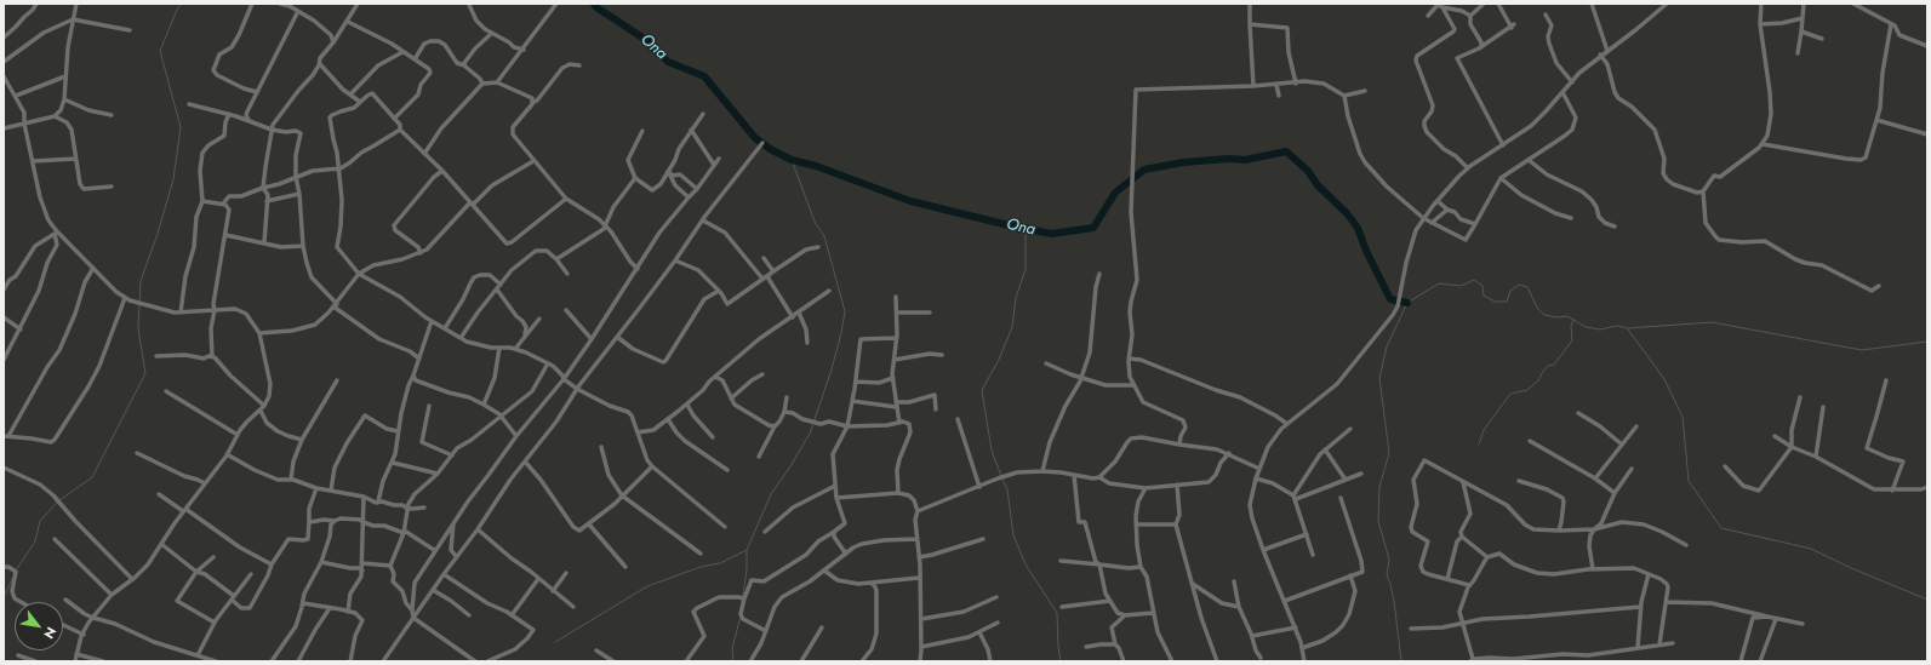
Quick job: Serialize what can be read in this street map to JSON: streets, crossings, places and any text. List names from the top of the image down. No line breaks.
{"water":["Ona"],"north":"bottom right"}
